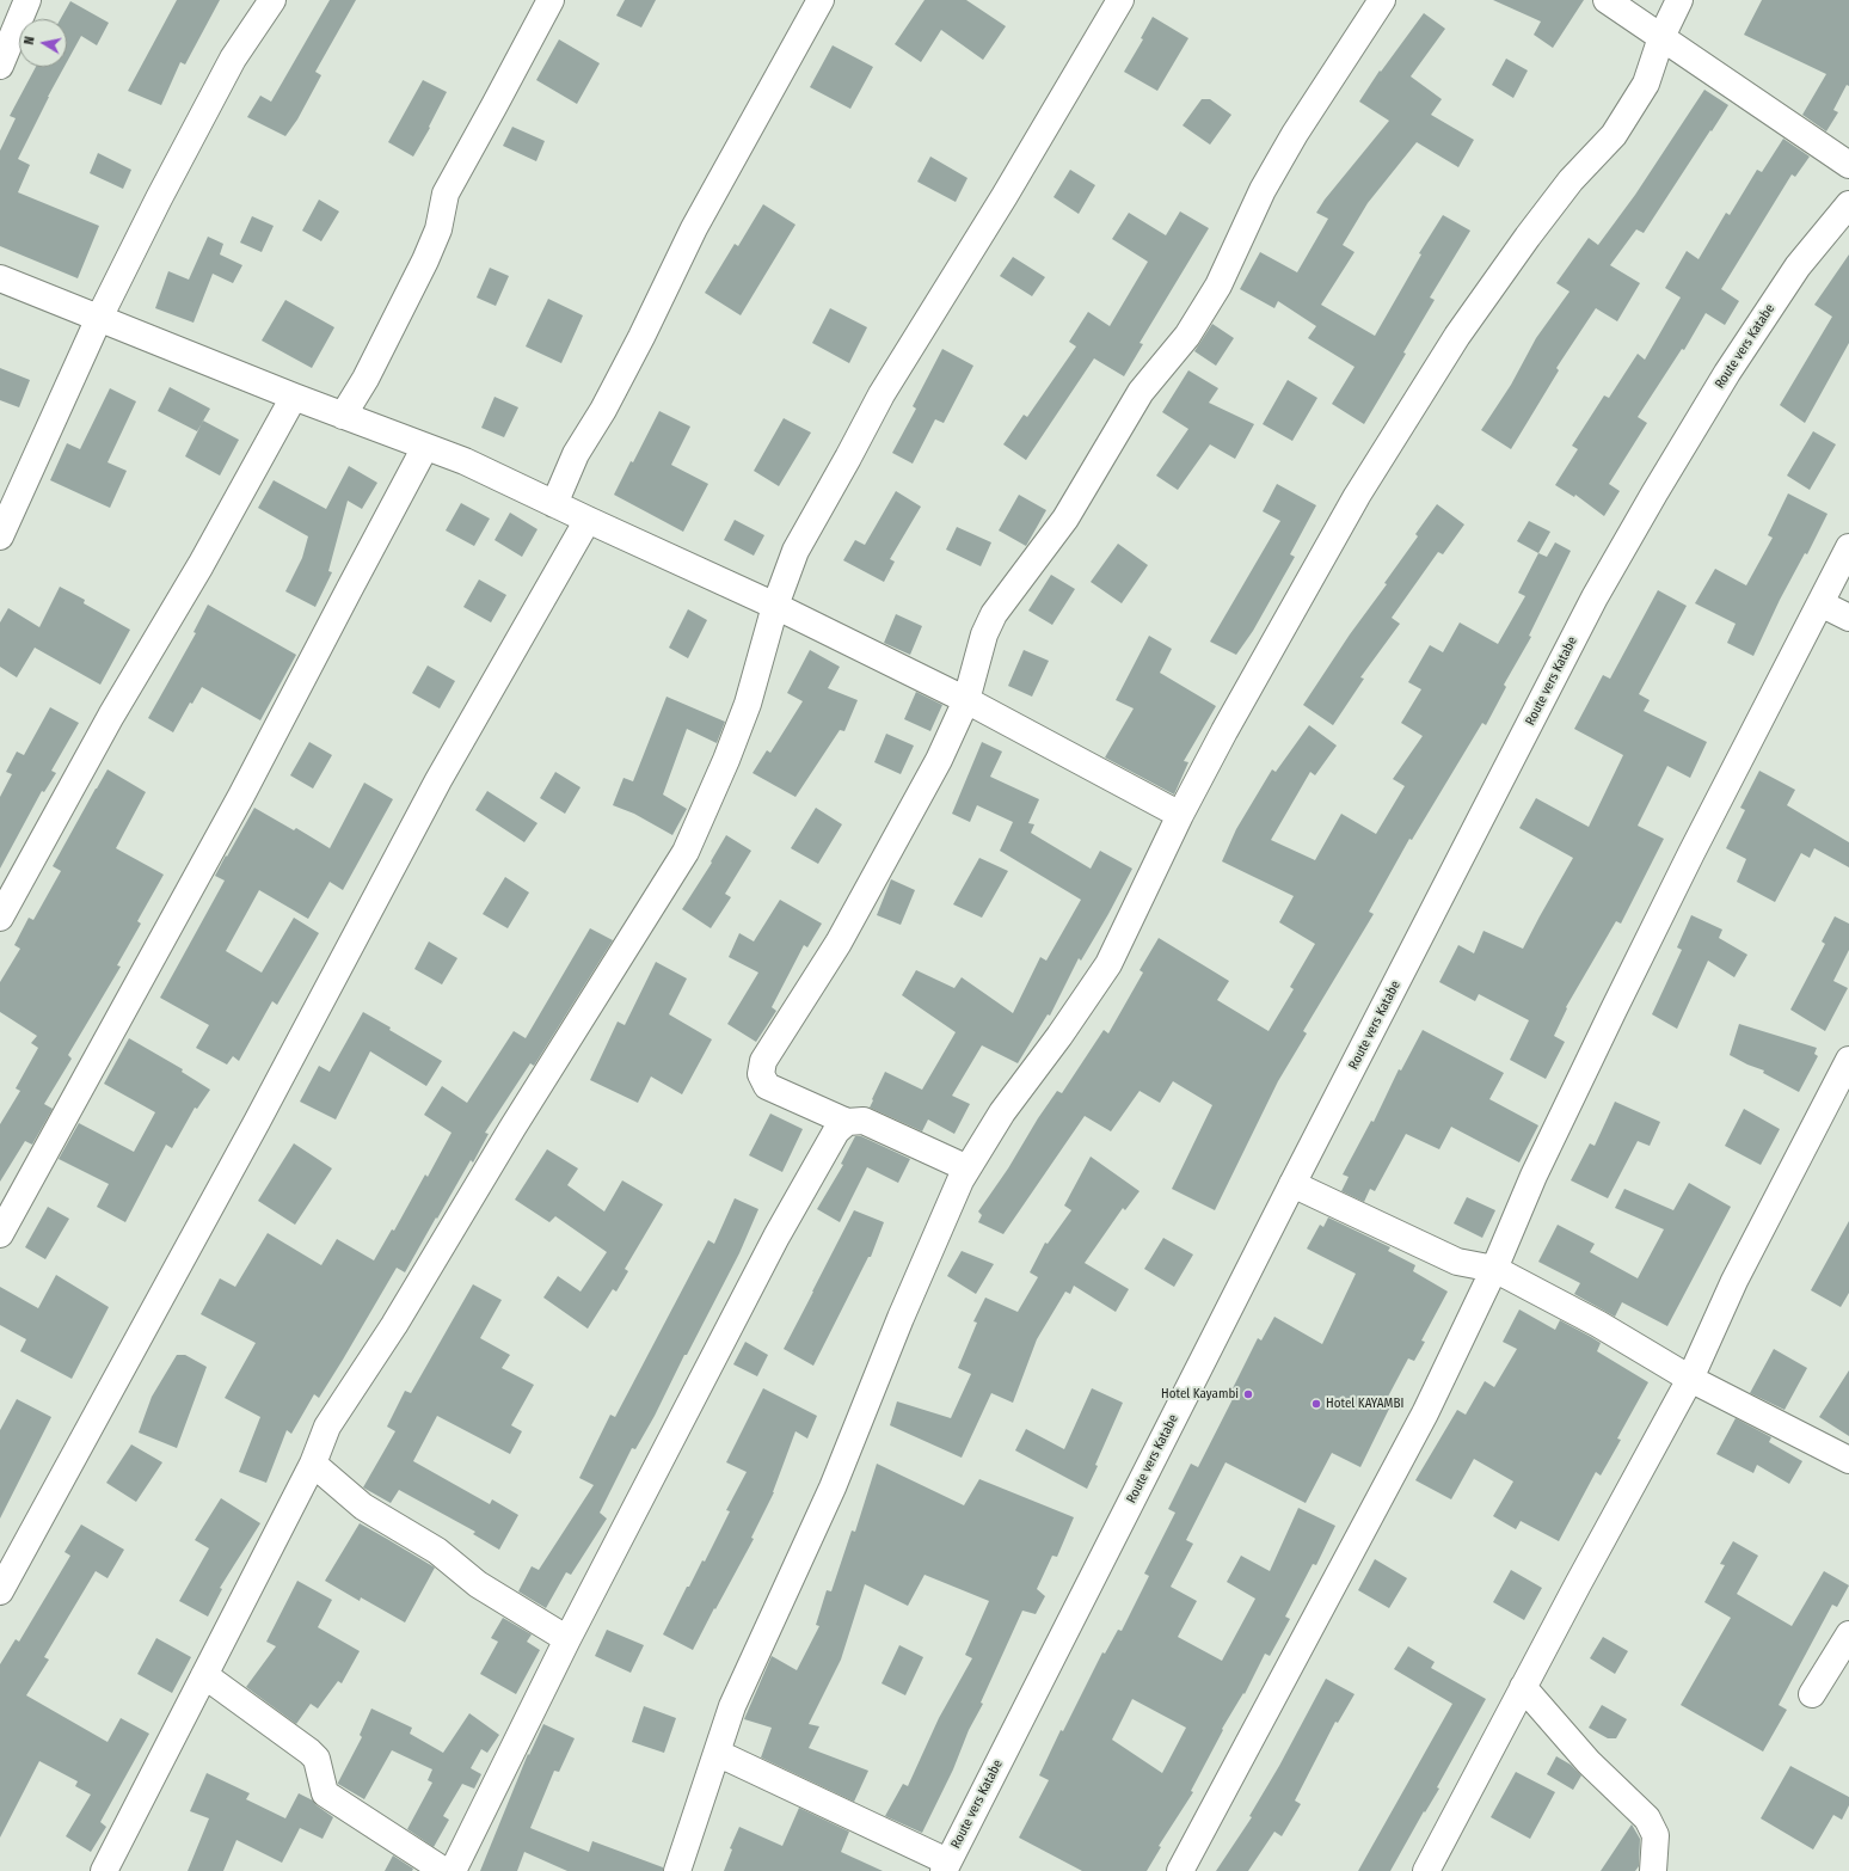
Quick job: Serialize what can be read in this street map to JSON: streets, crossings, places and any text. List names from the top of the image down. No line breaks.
{"streets":{"street":["Route vers Katabe"]},"places":["Hotel Kayambi","Hotel KAYAMBI"],"north":"left"}
